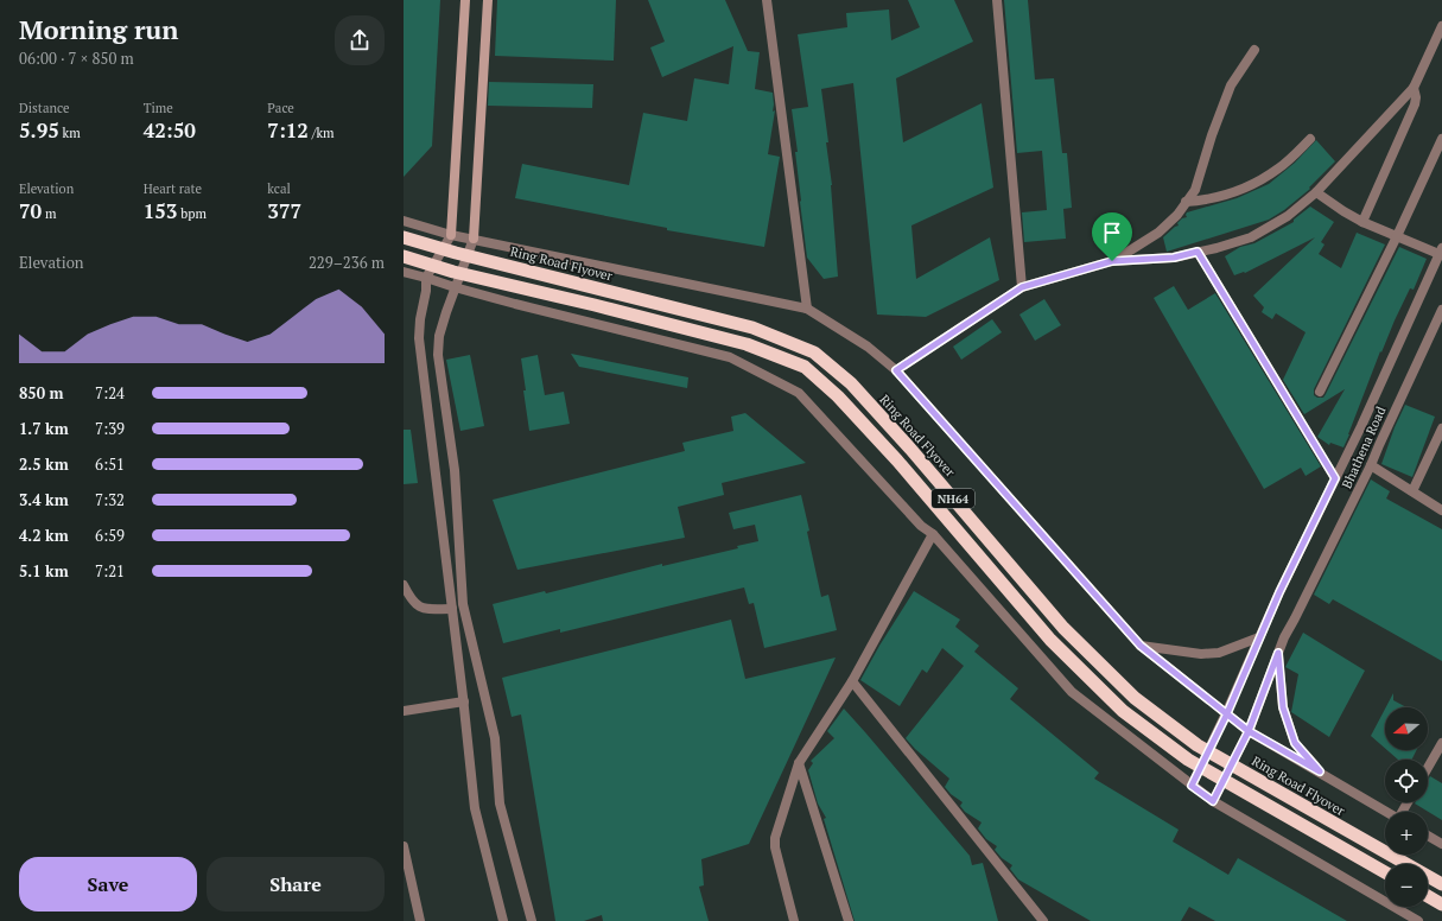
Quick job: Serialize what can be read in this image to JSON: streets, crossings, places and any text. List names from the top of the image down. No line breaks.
{"streets":{"highway":["Ring Road Flyover","NH64"],"street":["Bhathena Road"]},"north":"left","page":{"heading":["Morning run","06:00 · 7 × 850 m"],"stats":[["Distance","5.95 km"],["Time","42:50"],["Pace","7:12 /km"],["Elevation","70 m"],["Heart rate","153 bpm"],["kcal","377"]],"chart":["Elevation","229–236 m"],"list":[{"name":"850 m","note":"7:24"},{"name":"1.7 km","note":"7:39"},{"name":"2.5 km","note":"6:51"},{"name":"3.4 km","note":"7:32"},{"name":"4.2 km","note":"6:59"},{"name":"5.1 km","note":"7:21"}],"map_buttons":["+","−"],"buttons":["Save","Share"]}}
